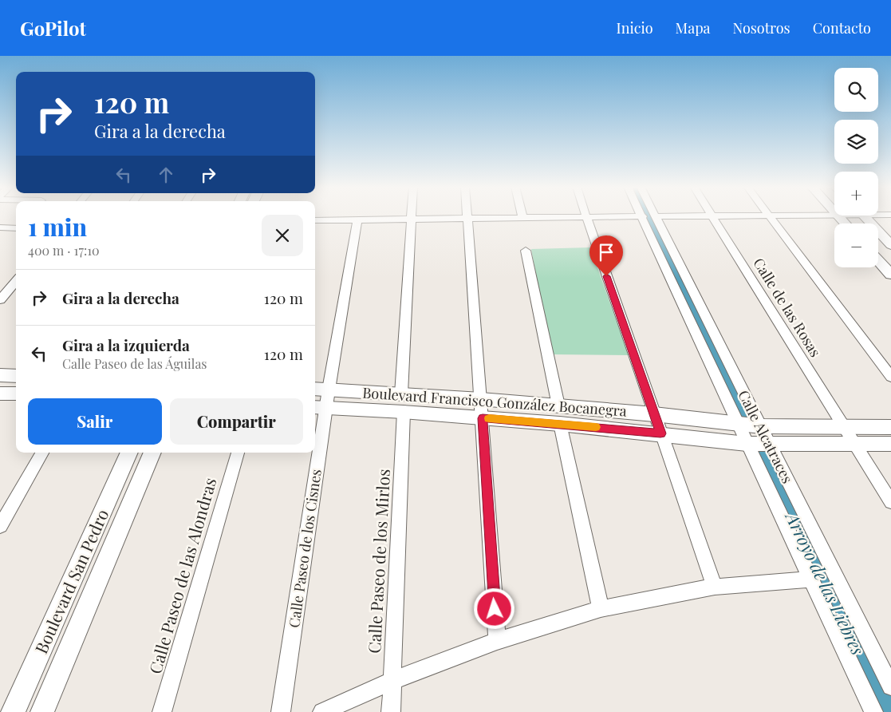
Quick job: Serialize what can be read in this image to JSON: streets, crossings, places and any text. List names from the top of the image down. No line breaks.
{"streets":{"main road":["Boulevard Francisco González Bocanegra","Boulevard San Pedro"],"street":["Calle de las Rosas","Calle Alcatraces","Calle Paseo de los Cisnes","Calle Paseo de los Mirlos","Calle Paseo de las Alondras"]},"crossings":[["Calle de las Rosas","Boulevard Francisco González Bocanegra"],["Boulevard Francisco González Bocanegra","Calle Alcatraces"],["Boulevard Francisco González Bocanegra","Calle Paseo de los Cisnes"],["Boulevard Francisco González Bocanegra","Calle Paseo de los Mirlos"]],"water":["Arroyo de las Liebres"],"page":{"header":"GoPilot","nav":["Inicio","Mapa","Nosotros","Contacto"],"map_buttons":["+","−"],"turn":["120 m","Gira a la derecha"],"heading":["1 min","400 m · 17:10"],"list":[{"name":"Gira a la derecha","value":"120 m"},{"name":"Gira a la izquierda","note":"Calle Paseo de las Águilas","value":"120 m"}],"buttons":["Salir","Compartir"]}}
